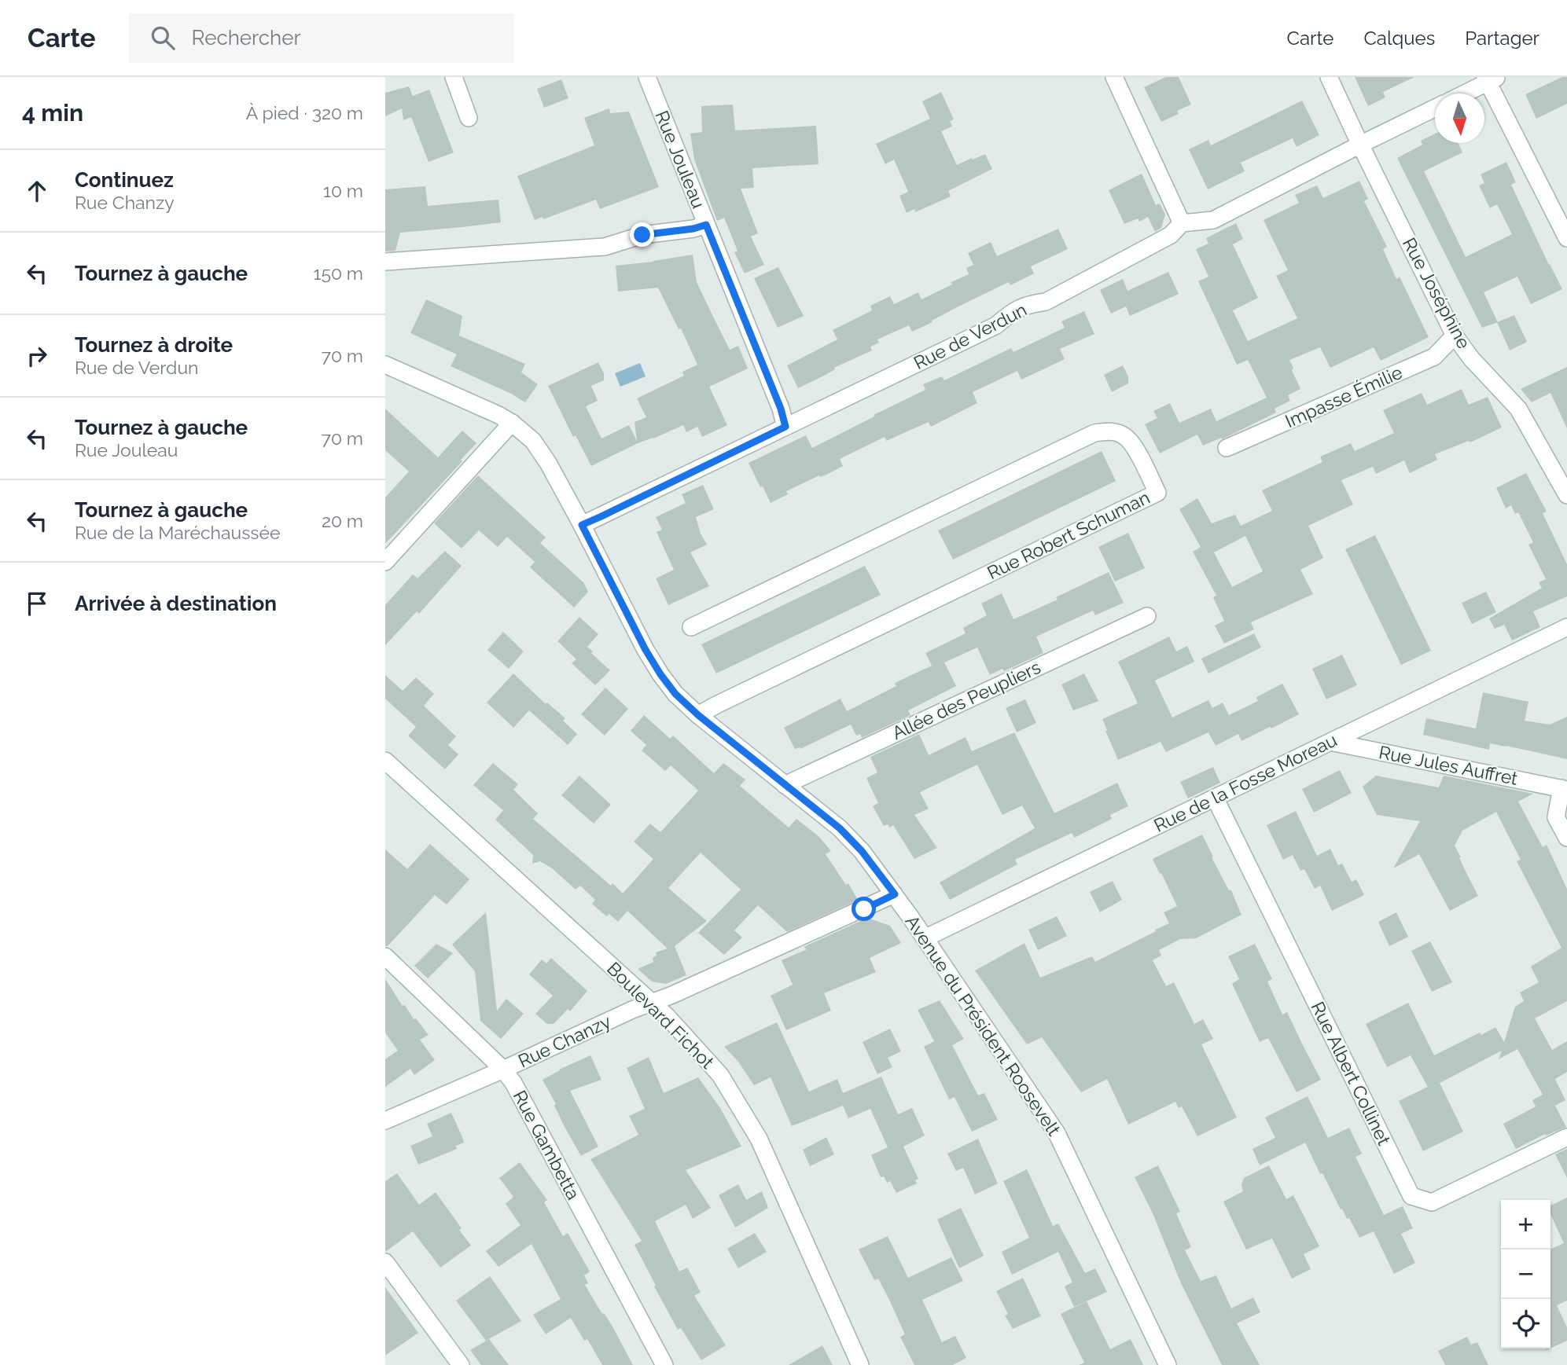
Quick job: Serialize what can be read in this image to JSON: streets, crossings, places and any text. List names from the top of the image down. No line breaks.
{"streets":{"street":["Rue Jouleau","Rue Joséphine","Rue de Verdun","Impasse Émilie","Rue Robert Schuman","Allée des Peupliers","Rue Jules Auffret","Rue de la Fosse Moreau","Boulevard Fichot","Avenue du Président Roosevelt","Rue Chanzy","Rue Albert Collinet","Rue Gambetta"]},"crossings":[["Rue Jouleau","Rue de Verdun"],["Rue Joséphine","Impasse Émilie"],["Rue de Verdun","Avenue du Président Roosevelt"],["Rue Robert Schuman","Avenue du Président Roosevelt"],["Allée des Peupliers","Avenue du Président Roosevelt"],["Rue Jules Auffret","Rue de la Fosse Moreau"],["Rue de la Fosse Moreau","Avenue du Président Roosevelt"],["Rue de la Fosse Moreau","Rue Albert Collinet"],["Boulevard Fichot","Rue Chanzy"],["Avenue du Président Roosevelt","Rue Chanzy"],["Rue Chanzy","Rue Gambetta"]],"north":"bottom","page":{"header":"Carte","search":"Rechercher","nav":["Carte","Calques","Partager"],"heading":["4 min","À pied · 320 m"],"list":[["Continuez","Rue Chanzy","10 m"],["Tournez à gauche","150 m"],["Tournez à droite","Rue de Verdun","70 m"],["Tournez à gauche","Rue Jouleau","70 m"],["Tournez à gauche","Rue de la Maréchaussée","20 m"],"Arrivée à destination"],"map_buttons":["+","−"]}}
